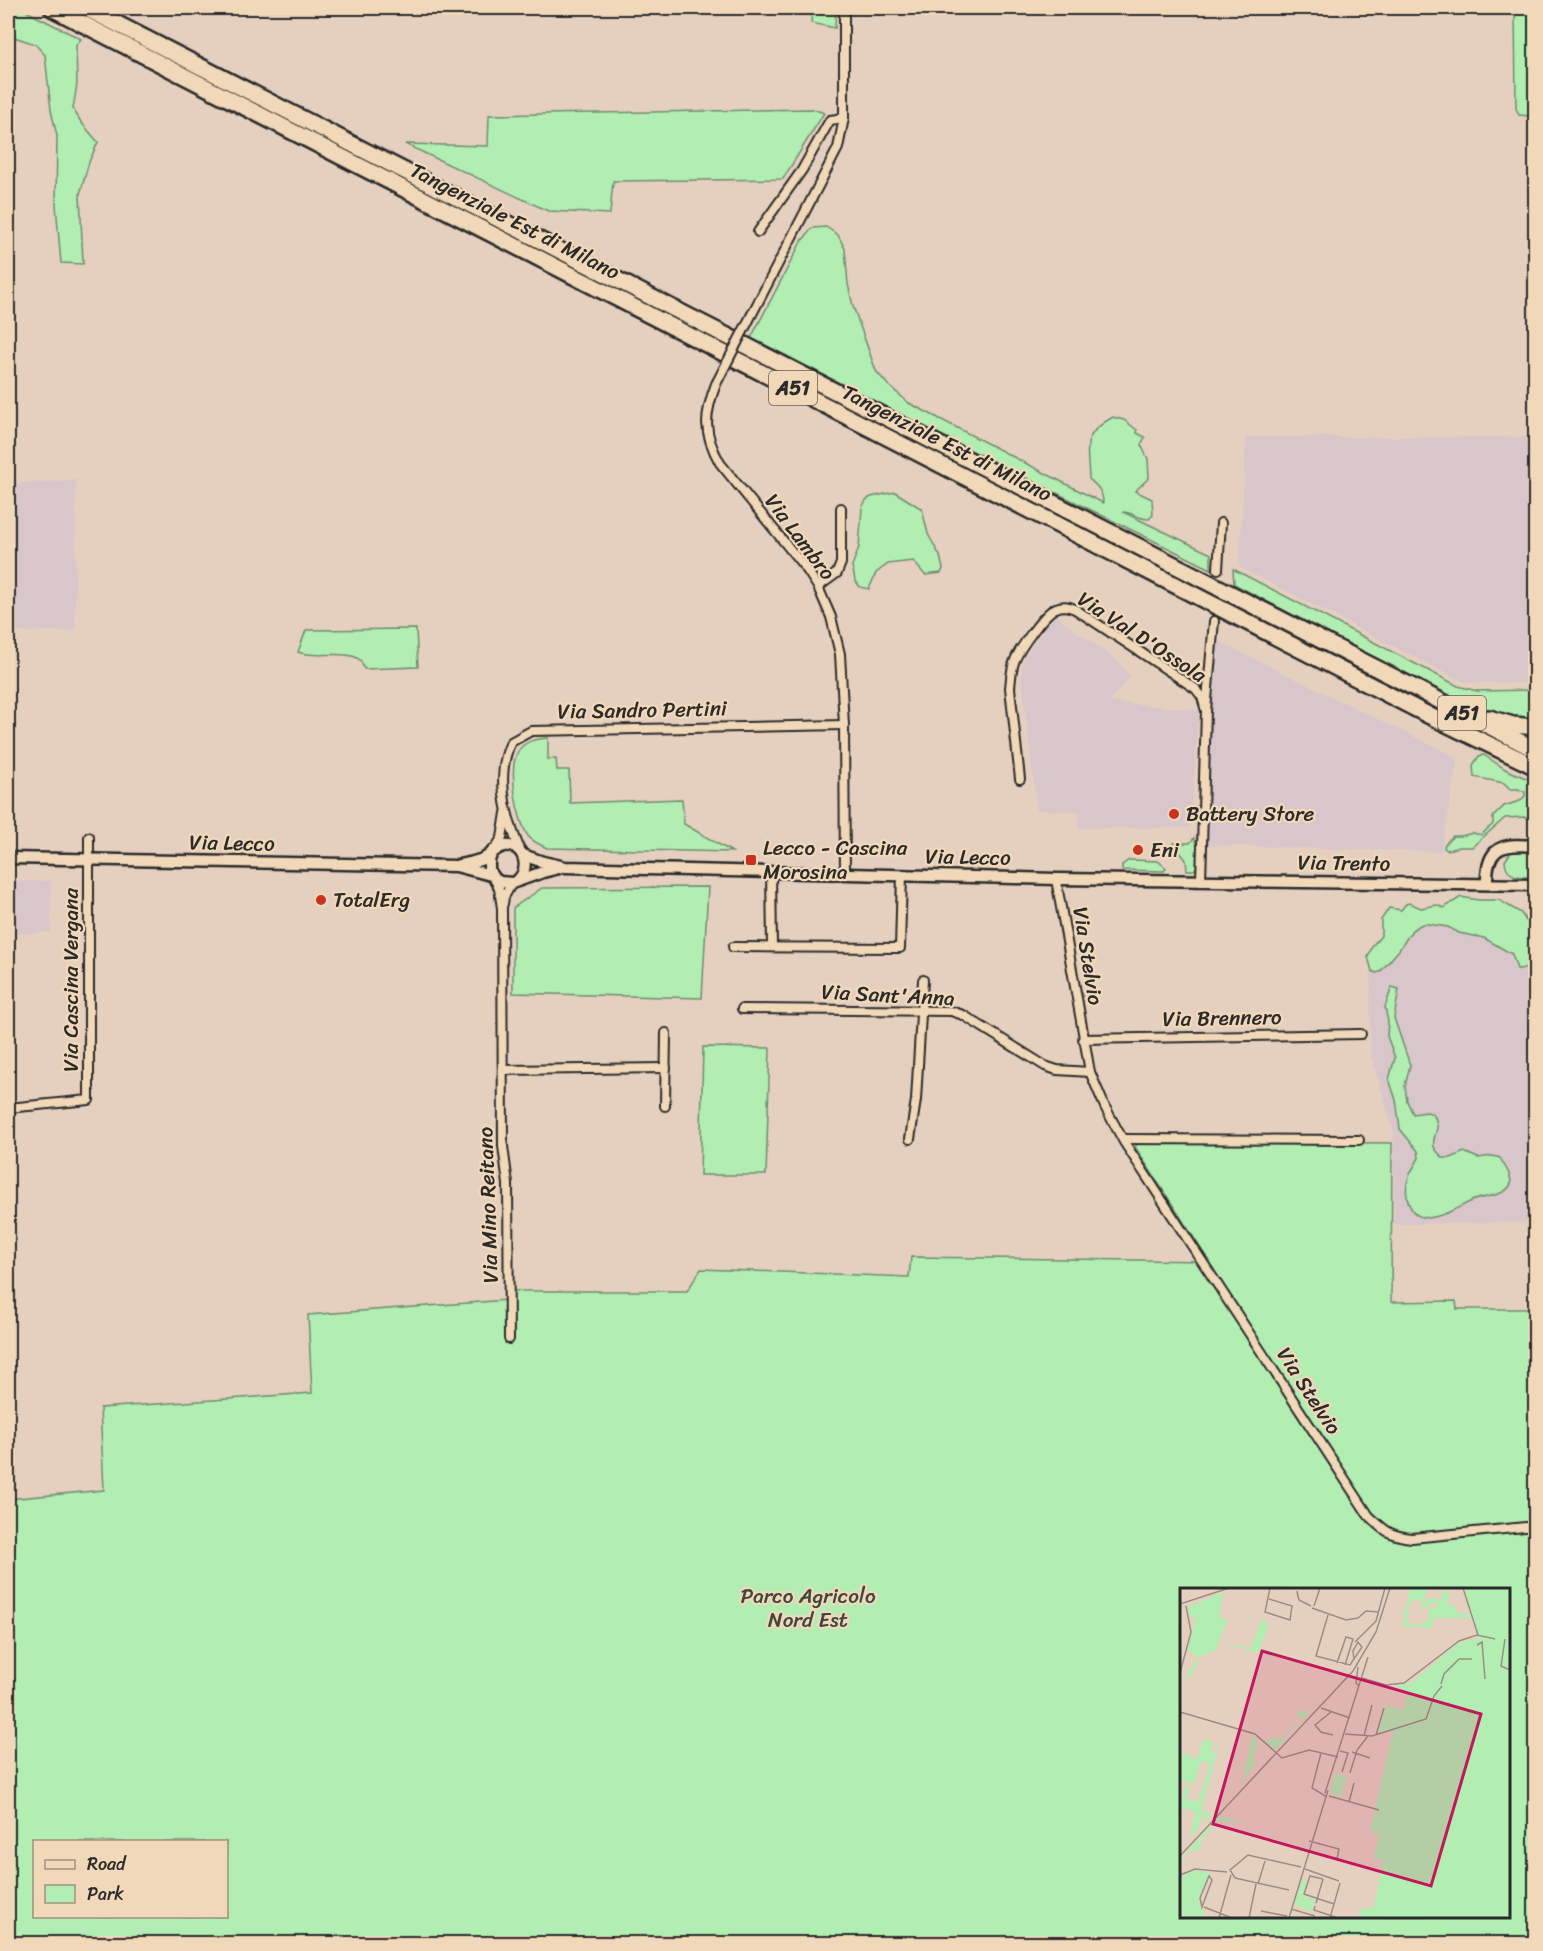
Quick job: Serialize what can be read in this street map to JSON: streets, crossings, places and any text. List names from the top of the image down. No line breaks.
{"streets":{"highway":["Tangenziale Est di Milano","A51"],"street":["Via Lambro","Via Val D'Ossola","Via Sandro Pertini","Via Lecco","Via Trento","Via Stelvio","Via Cascina Vergana","Via Sant'Anna","Via Brennero","Via Mino Reitano"]},"crossings":[["Via Lambro","Via Sandro Pertini"],["Via Lambro","Via Lecco"],["Via Lecco","Via Trento"],["Via Lecco","Via Stelvio"],["Via Lecco","Via Cascina Vergana"],["Via Lecco","Via Mino Reitano"],["Via Trento","Via Stelvio"],["Via Stelvio","Via Sant'Anna"],["Via Stelvio","Via Brennero"]],"parks":["Parco Agricolo Nord Est"],"places":{"other":["Battery Store","Eni","TotalErg"],"transit":["Lecco - Cascina Morosina"]},"legend":["Road","Park"]}
